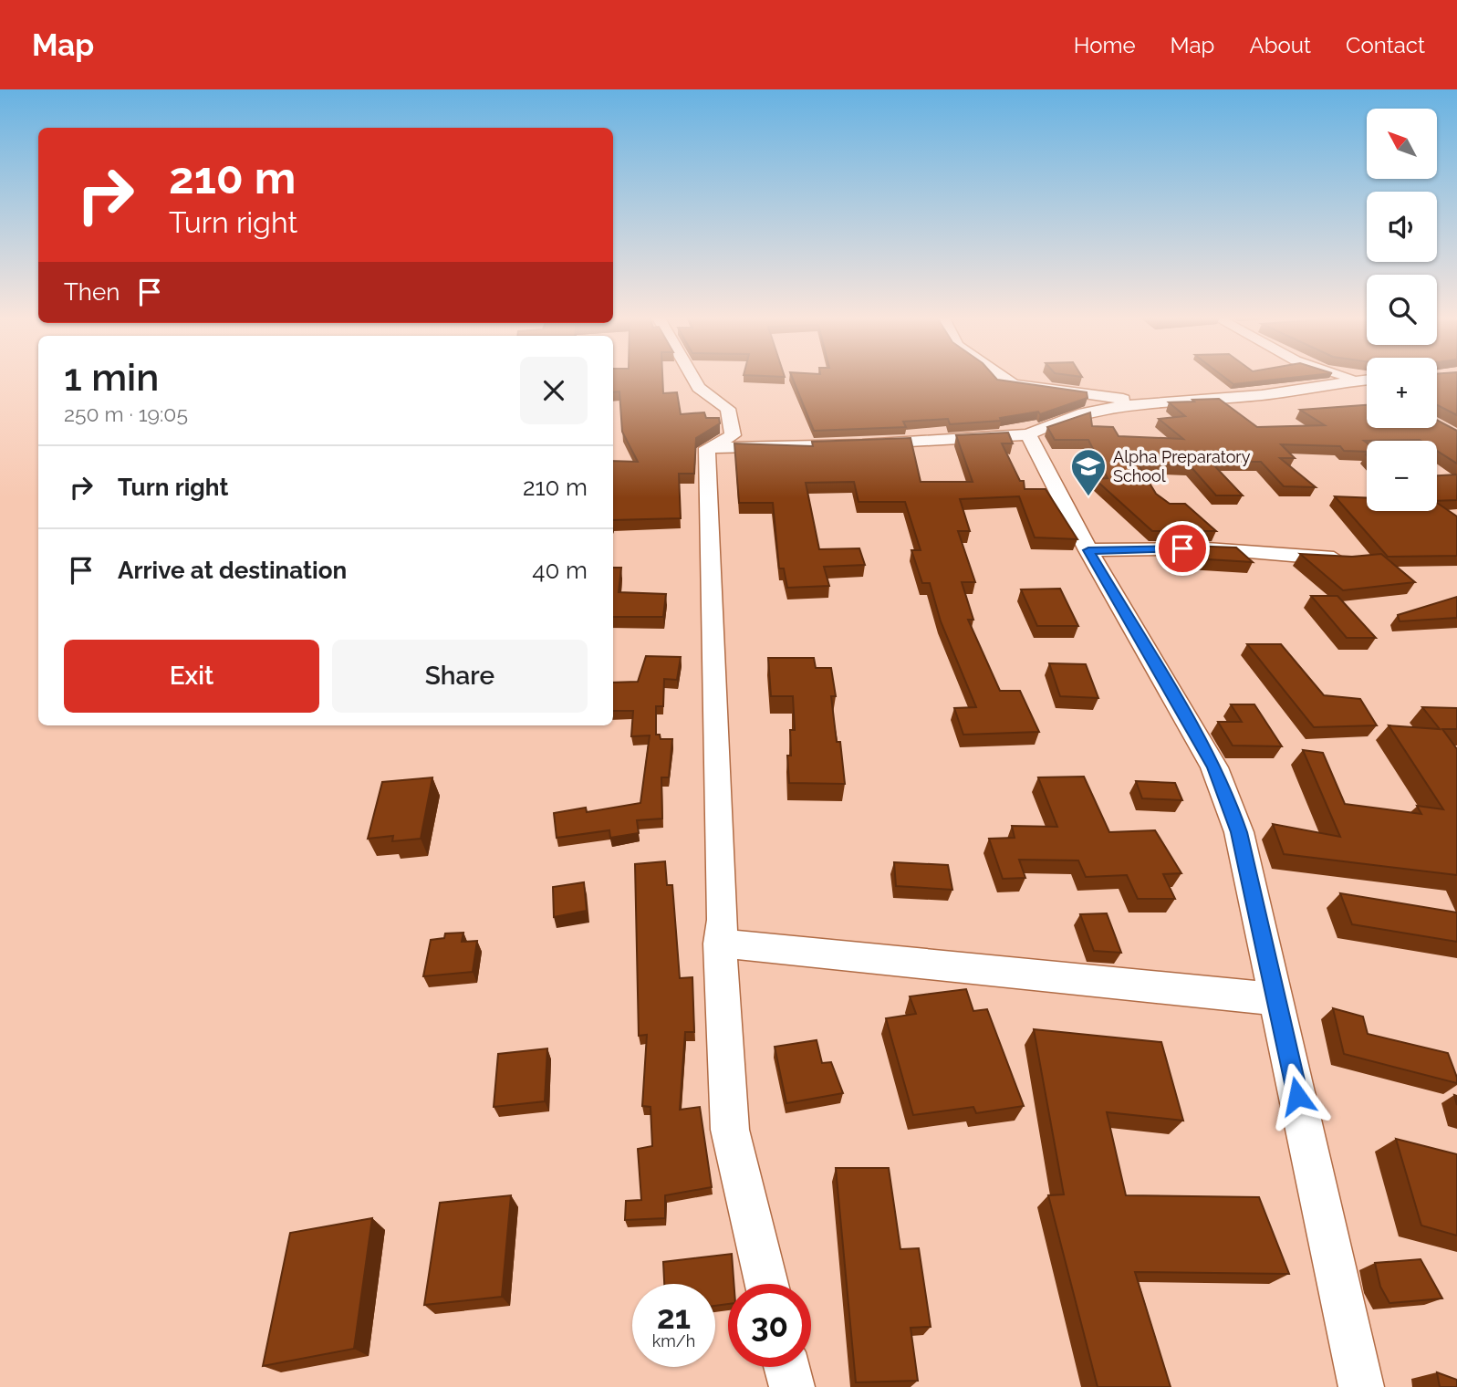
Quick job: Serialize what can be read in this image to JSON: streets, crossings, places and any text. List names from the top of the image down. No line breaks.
{"places":{"school or university":["Alpha Preparatory School"]},"north":"top left","page":{"header":"Map","nav":["Home","Map","About","Contact"],"map_buttons":["+","−"],"turn":["210 m","Turn right"],"then":"Then","heading":["1 min","250 m · 19:05"],"list":[{"name":"Turn right","value":"210 m"},{"name":"Arrive at destination","value":"40 m"}],"buttons":["Exit","Share"],"speed":"21 km/h","limit":"30"}}
